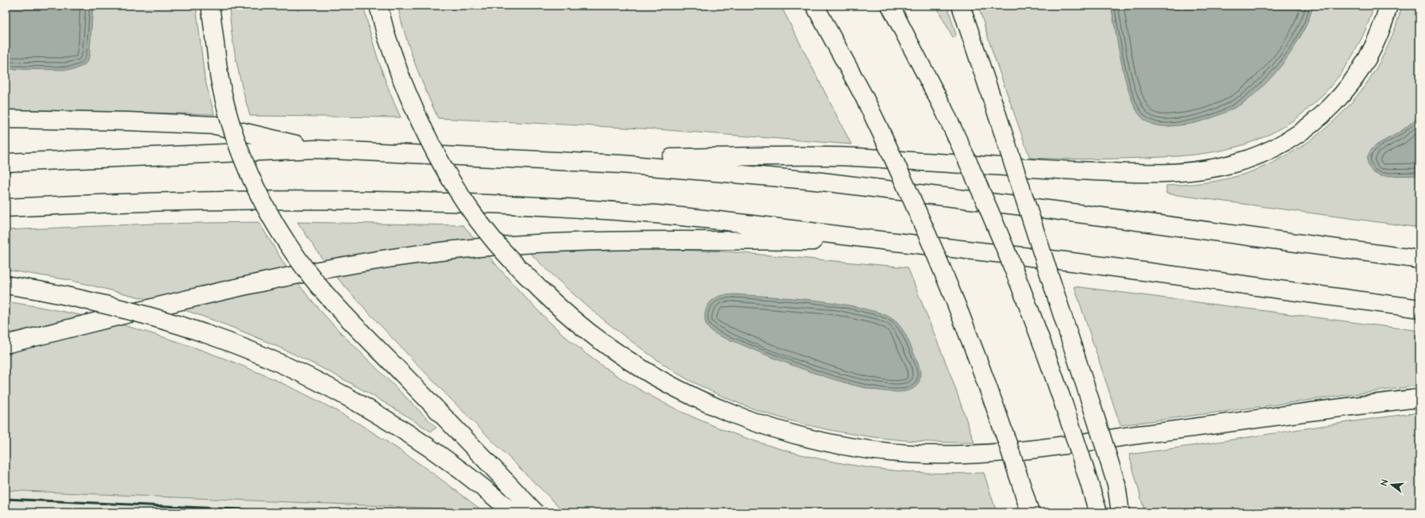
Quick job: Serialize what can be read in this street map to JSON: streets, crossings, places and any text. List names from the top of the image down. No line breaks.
{"north":"left"}
